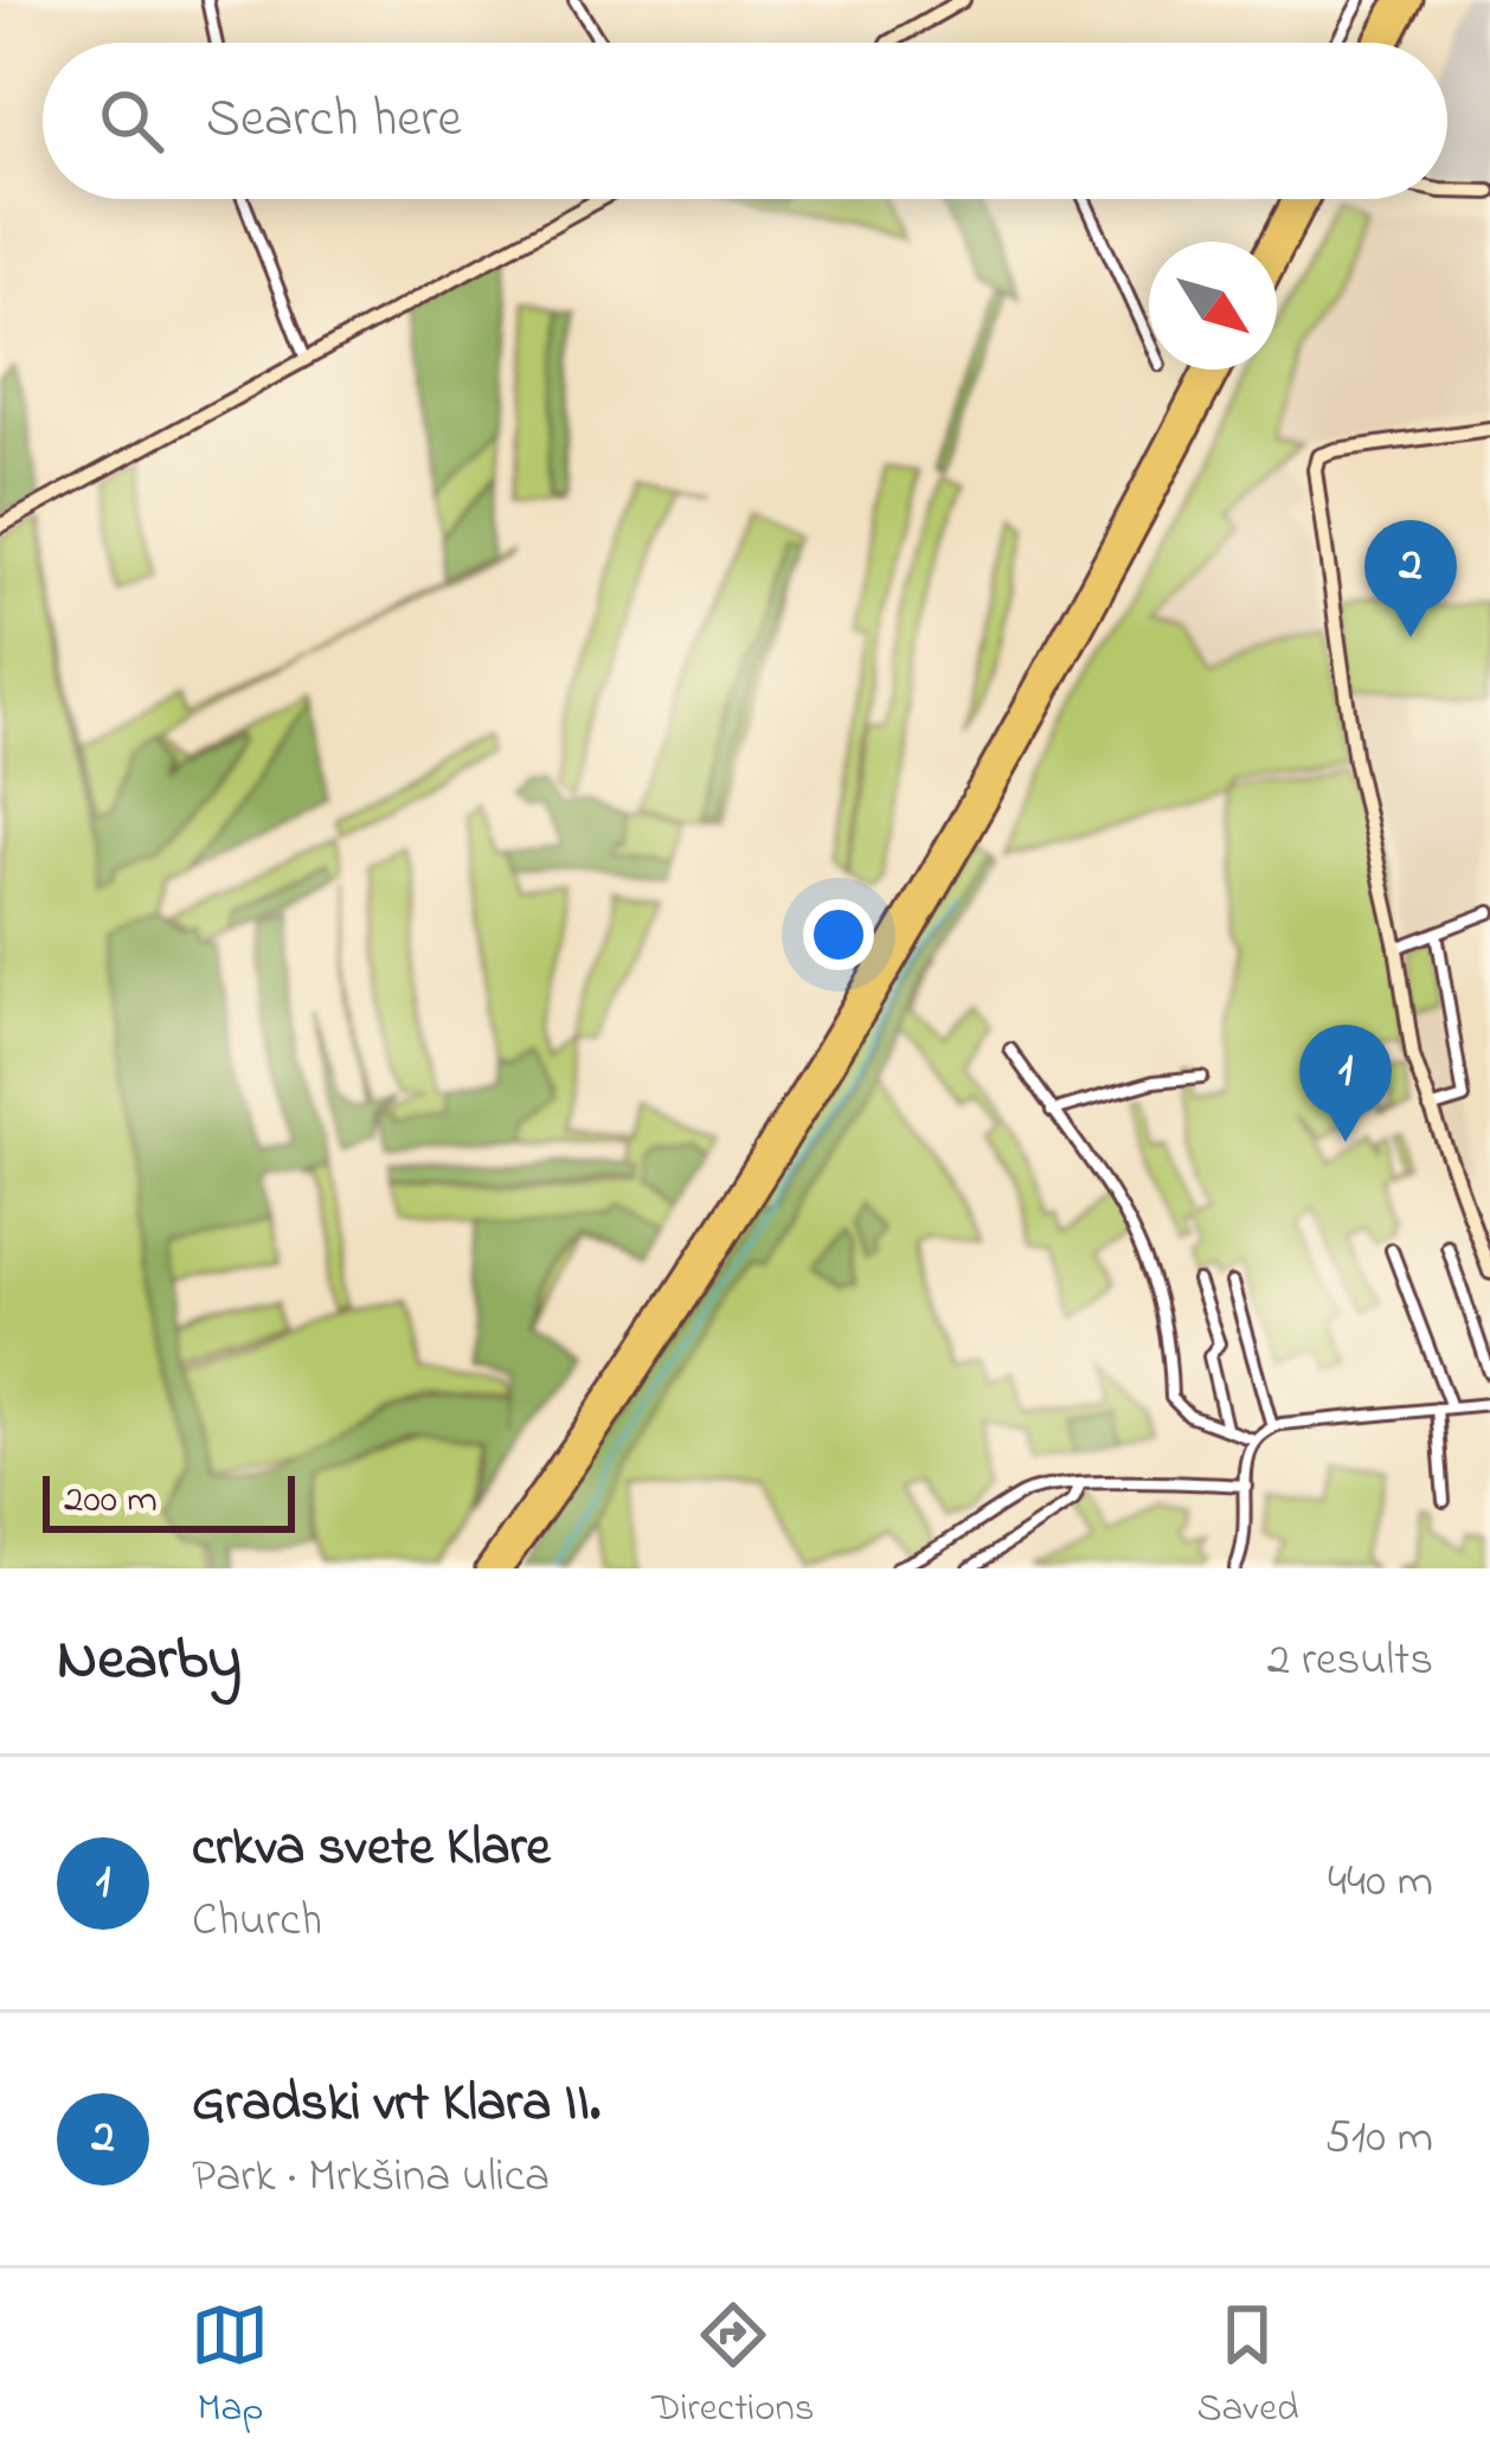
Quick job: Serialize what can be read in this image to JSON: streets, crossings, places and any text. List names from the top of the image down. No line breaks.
{"scale_bar":"200 m","north":"bottom right","page":{"search":"Search here","pins":["2","1"],"scale":"200 m","heading":["Nearby","2 results"],"list":[{"mark":"1","name":"crkva svete Klare","note":"Church","value":"440 m"},{"mark":"2","name":"Gradski vrt Klara II.","note":"Park · Mrkšina ulica","value":"510 m"}],"nav":["Map","Directions","Saved"]}}
